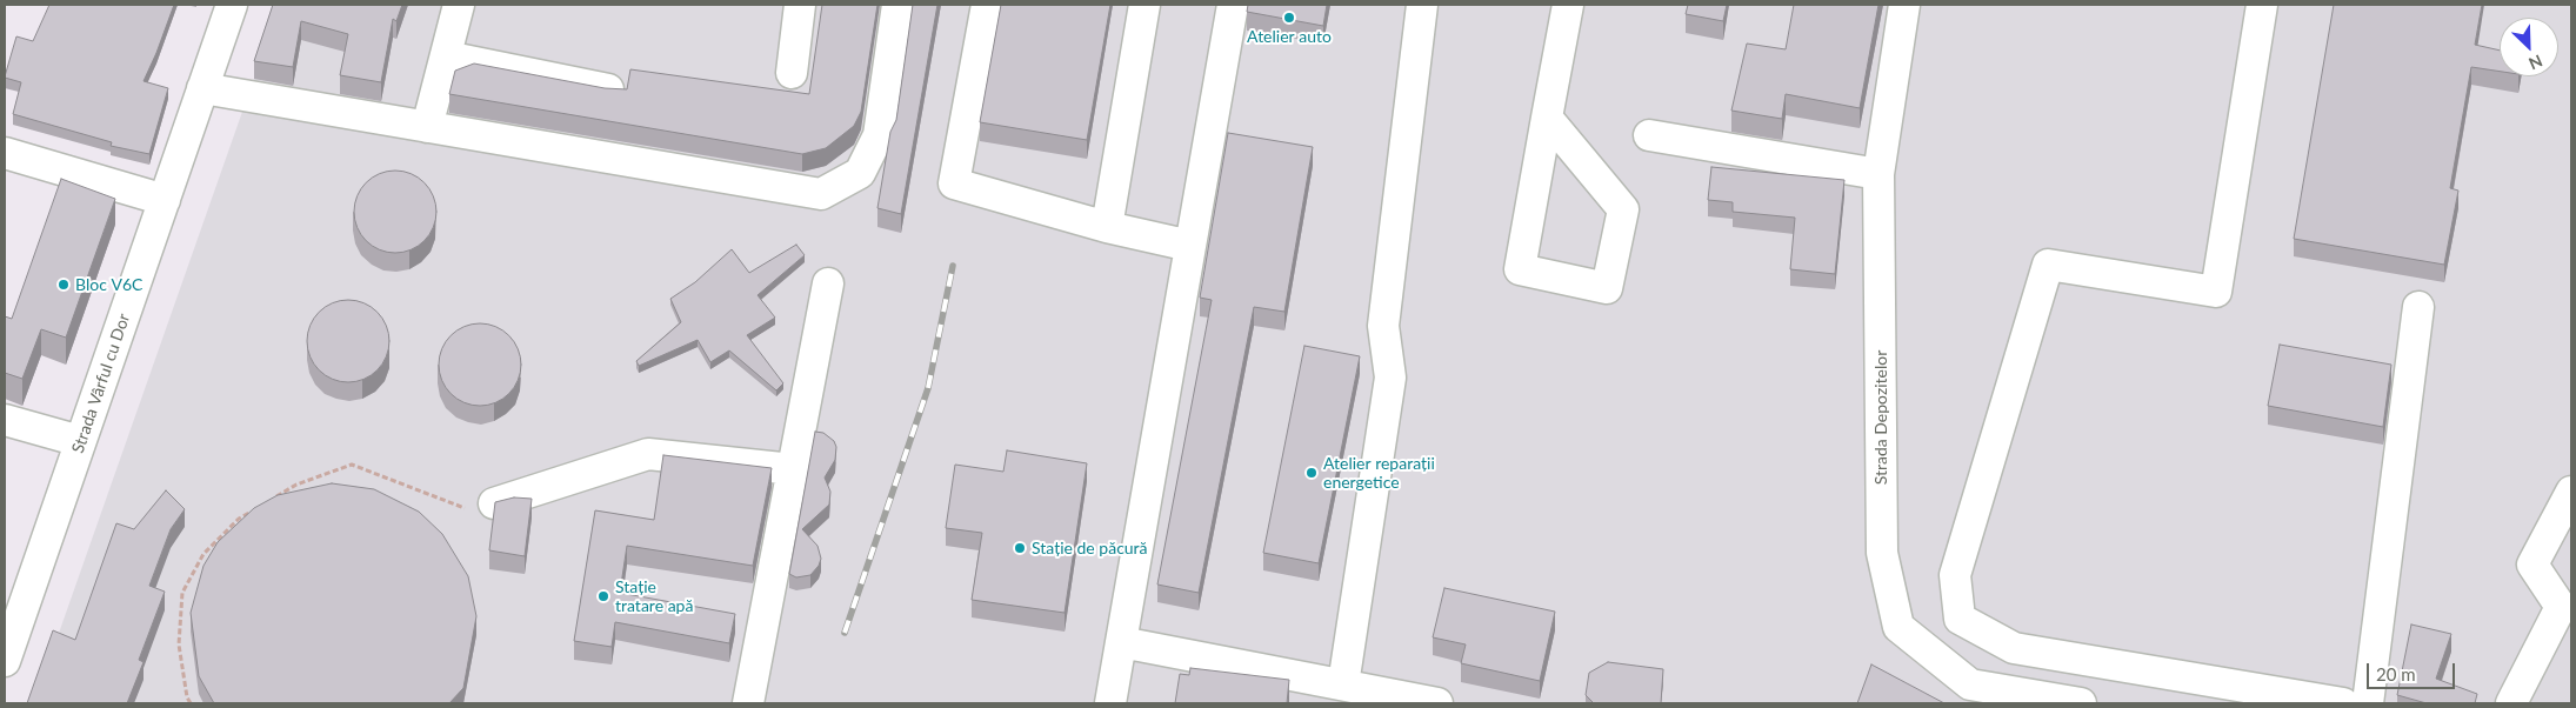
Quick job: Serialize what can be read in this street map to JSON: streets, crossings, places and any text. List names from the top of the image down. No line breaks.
{"streets":{"street":["Strada Vârful cu Dor","Strada Depozitelor"]},"places":["Atelier auto","Bloc V6C","Atelier reparații energetice","Stație de păcură","Stație tratare apă"],"scale_bar":"20 m","north":"bottom right"}
